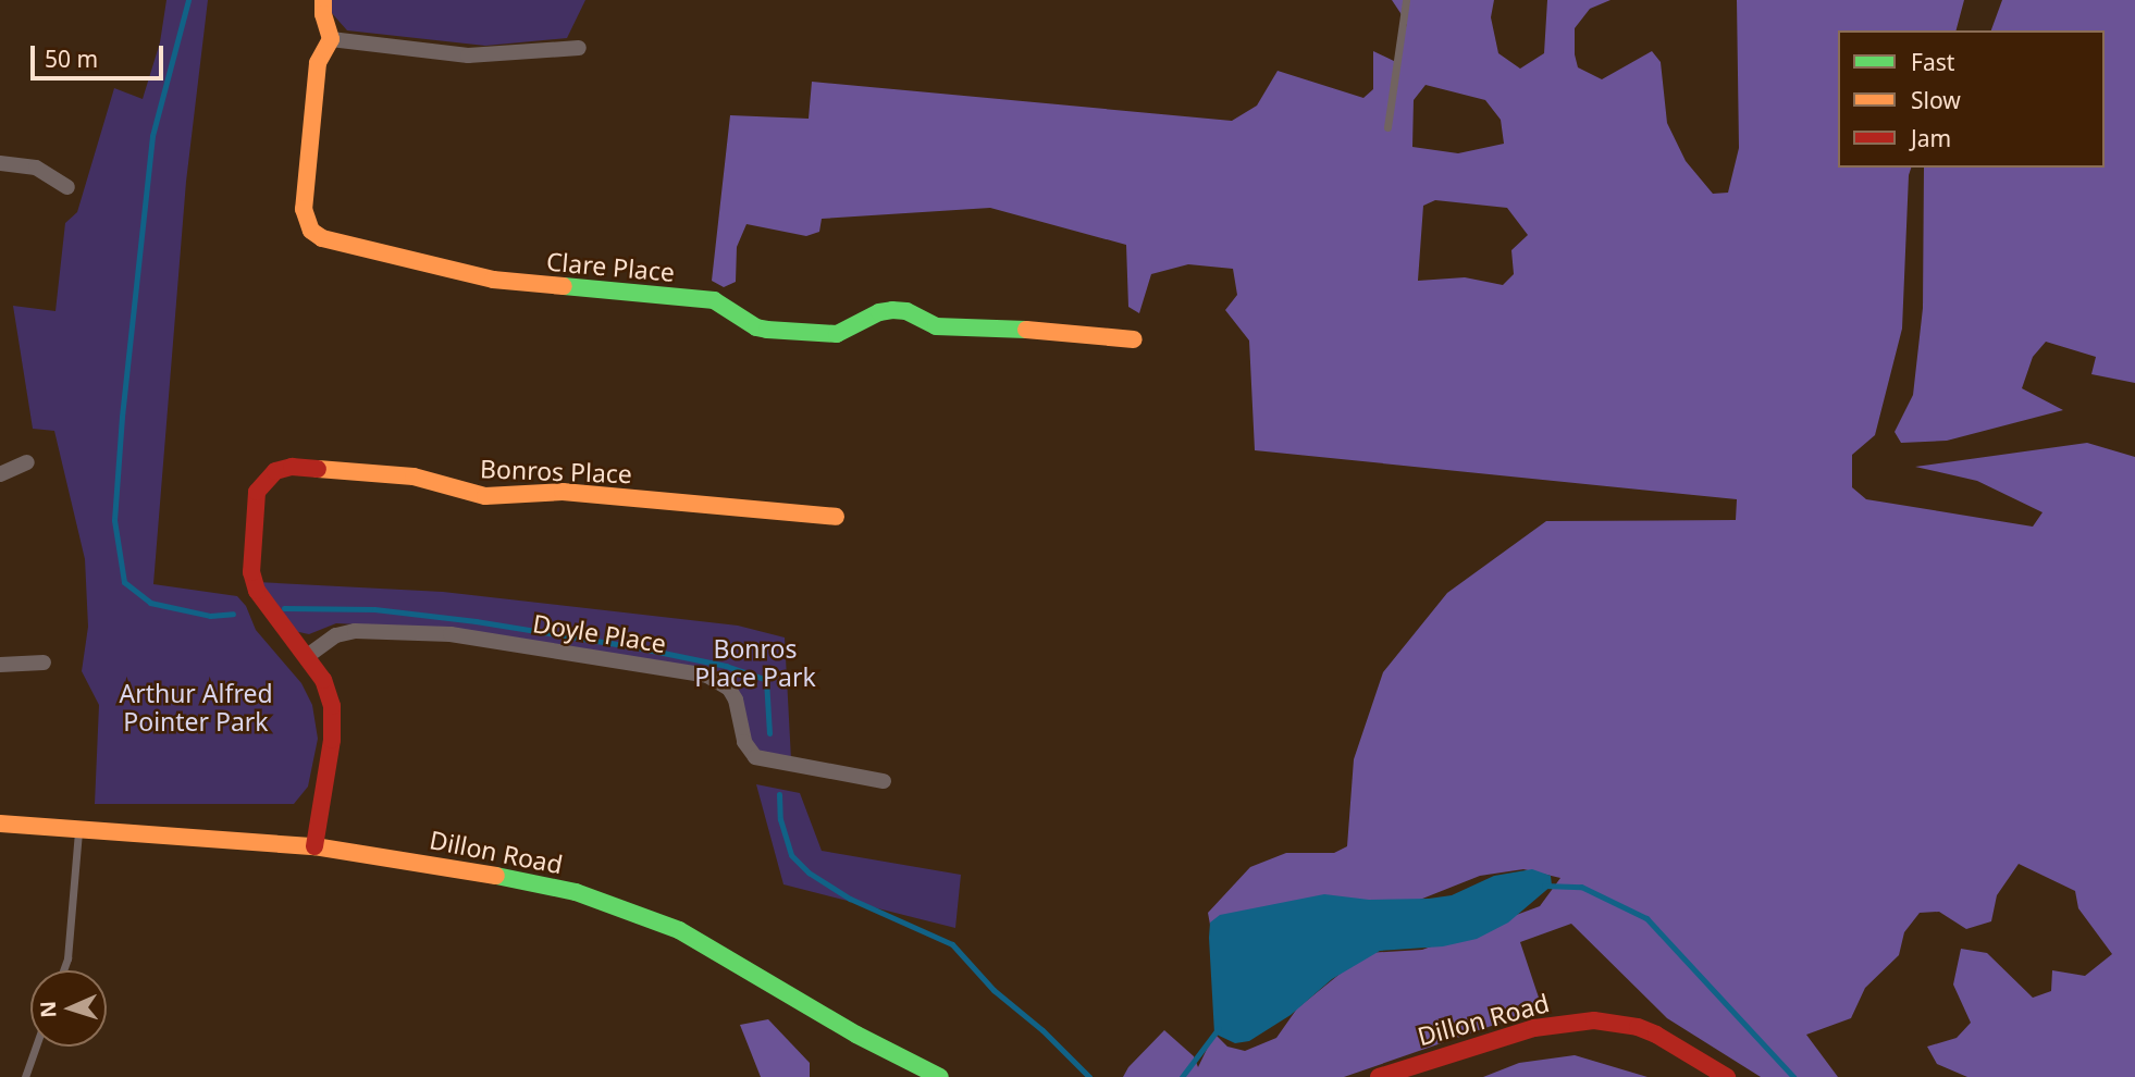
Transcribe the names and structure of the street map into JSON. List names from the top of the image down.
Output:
{
  "streets": {
    "street": [
      "Clare Place",
      "Bonros Place",
      "Doyle Place",
      "Dillon Road"
    ]
  },
  "crossings": [
    ["Bonros Place", "Doyle Place"],
    ["Bonros Place", "Dillon Road"]
  ],
  "parks": ["Bonros Place Park", "Arthur Alfred Pointer Park"],
  "legend": ["Fast", "Slow", "Jam"],
  "scale_bar": "50 m",
  "north": "left"
}
